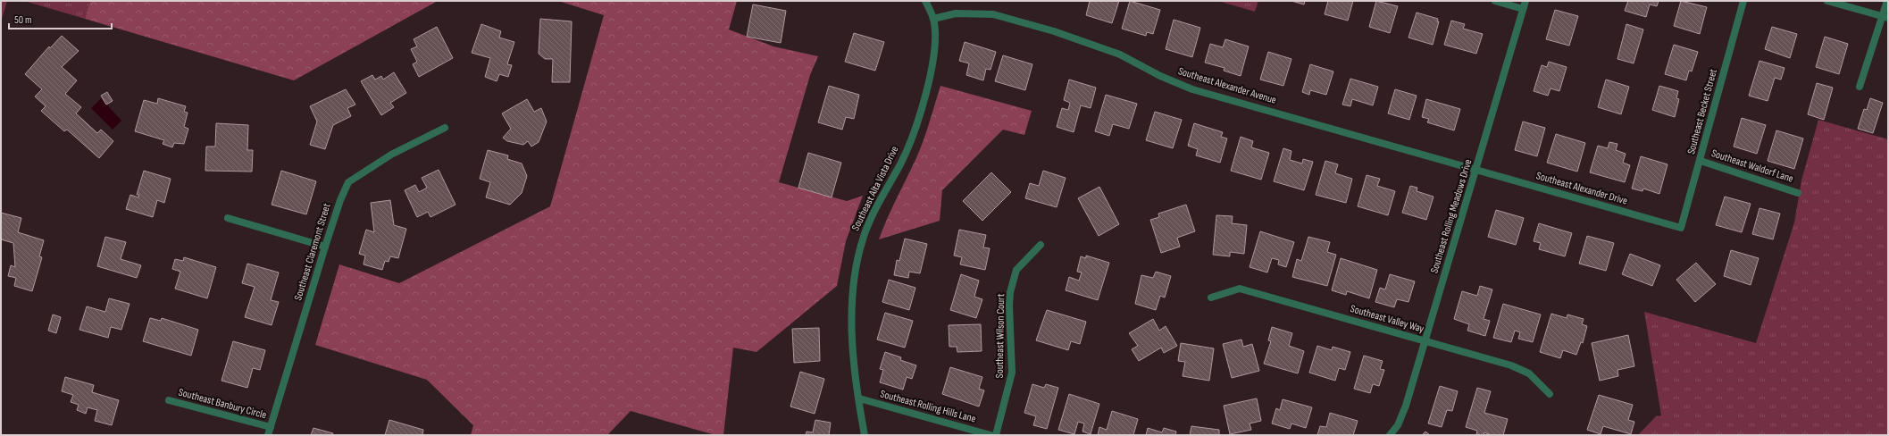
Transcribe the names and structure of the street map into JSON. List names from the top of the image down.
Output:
{
  "streets": {
    "street": [
      "Southeast Alexander Avenue",
      "Southeast Becket Street",
      "Southeast Waldorf Lane",
      "Southeast Alta Vista Drive",
      "Southeast Alexander Drive",
      "Southeast Rolling Meadows Drive",
      "Southeast Claremont Street",
      "Southeast Valley Way",
      "Southeast Wilson Court",
      "Southeast Banbury Circle",
      "Southeast Rolling Hills Lane"
    ]
  },
  "crossings": [
    ["Southeast Alexander Avenue", "Southeast Alta Vista Drive"],
    ["Southeast Alexander Avenue", "Southeast Alexander Drive"],
    ["Southeast Alexander Avenue", "Southeast Rolling Meadows Drive"],
    ["Southeast Becket Street", "Southeast Waldorf Lane"],
    ["Southeast Becket Street", "Southeast Alexander Drive"],
    ["Southeast Alta Vista Drive", "Southeast Rolling Hills Lane"],
    ["Southeast Alexander Drive", "Southeast Rolling Meadows Drive"],
    ["Southeast Rolling Meadows Drive", "Southeast Valley Way"],
    ["Southeast Claremont Street", "Southeast Banbury Circle"]
  ],
  "scale_bar": "50 m"
}
